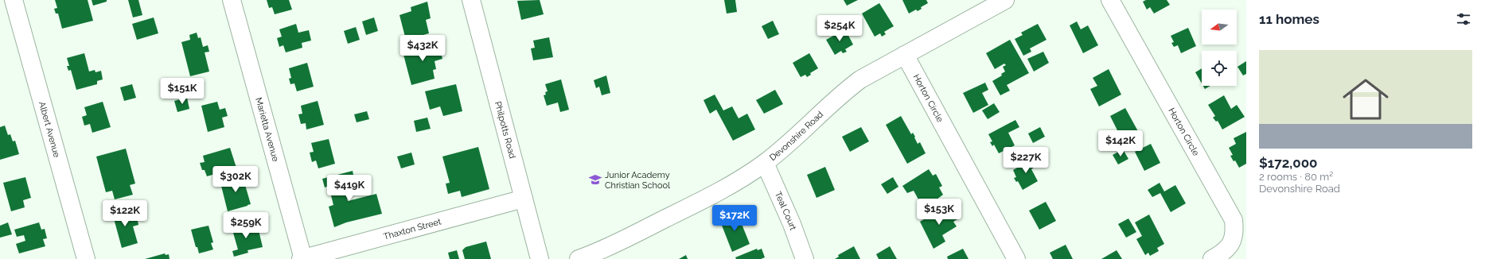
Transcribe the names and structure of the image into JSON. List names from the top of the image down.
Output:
{
  "streets": {
    "street": [
      "Horton Circle",
      "Albert Avenue",
      "Marietta Avenue",
      "Philpotts Road",
      "Devonshire Road",
      "Teal Court",
      "Thaxton Street"
    ]
  },
  "crossings": [
    ["Horton Circle", "Devonshire Road"],
    ["Marietta Avenue", "Thaxton Street"],
    ["Philpotts Road", "Thaxton Street"],
    ["Devonshire Road", "Teal Court"]
  ],
  "places": {
    "school or university": ["Junior Academy Christian School"]
  },
  "north": "left",
  "page": {
    "heading": "11 homes",
    "price": [
      "$254K",
      "$432K",
      "$151K",
      "$142K",
      "$227K",
      "$302K",
      "$419K",
      "$153K",
      "$122K",
      "$172K",
      "$259K"
    ],
    "list": [
      {
        "name": "$172,000",
        "note": "2 rooms · 80 m² · Devonshire Road"
      }
    ]
  }
}
